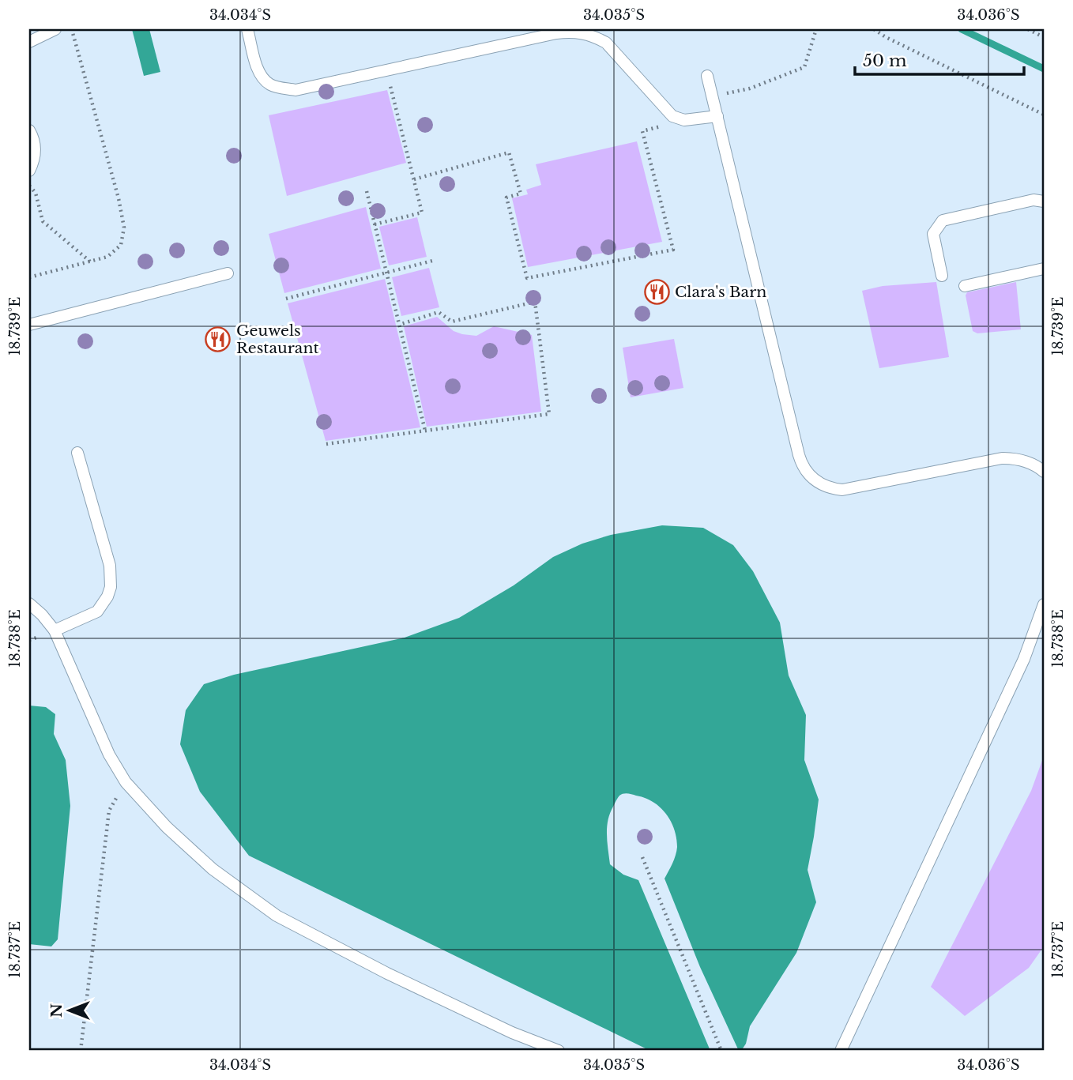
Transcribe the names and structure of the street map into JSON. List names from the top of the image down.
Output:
{
  "places": {
    "restaurant": ["Clara's Barn", "Geuwels Restaurant"]
  },
  "scale_bar": "50 m",
  "north": "left",
  "coordinates": [
    "34.034°S",
    "34.035°S",
    "34.036°S",
    "18.739°E",
    "18.738°E",
    "18.737°E"
  ]
}
